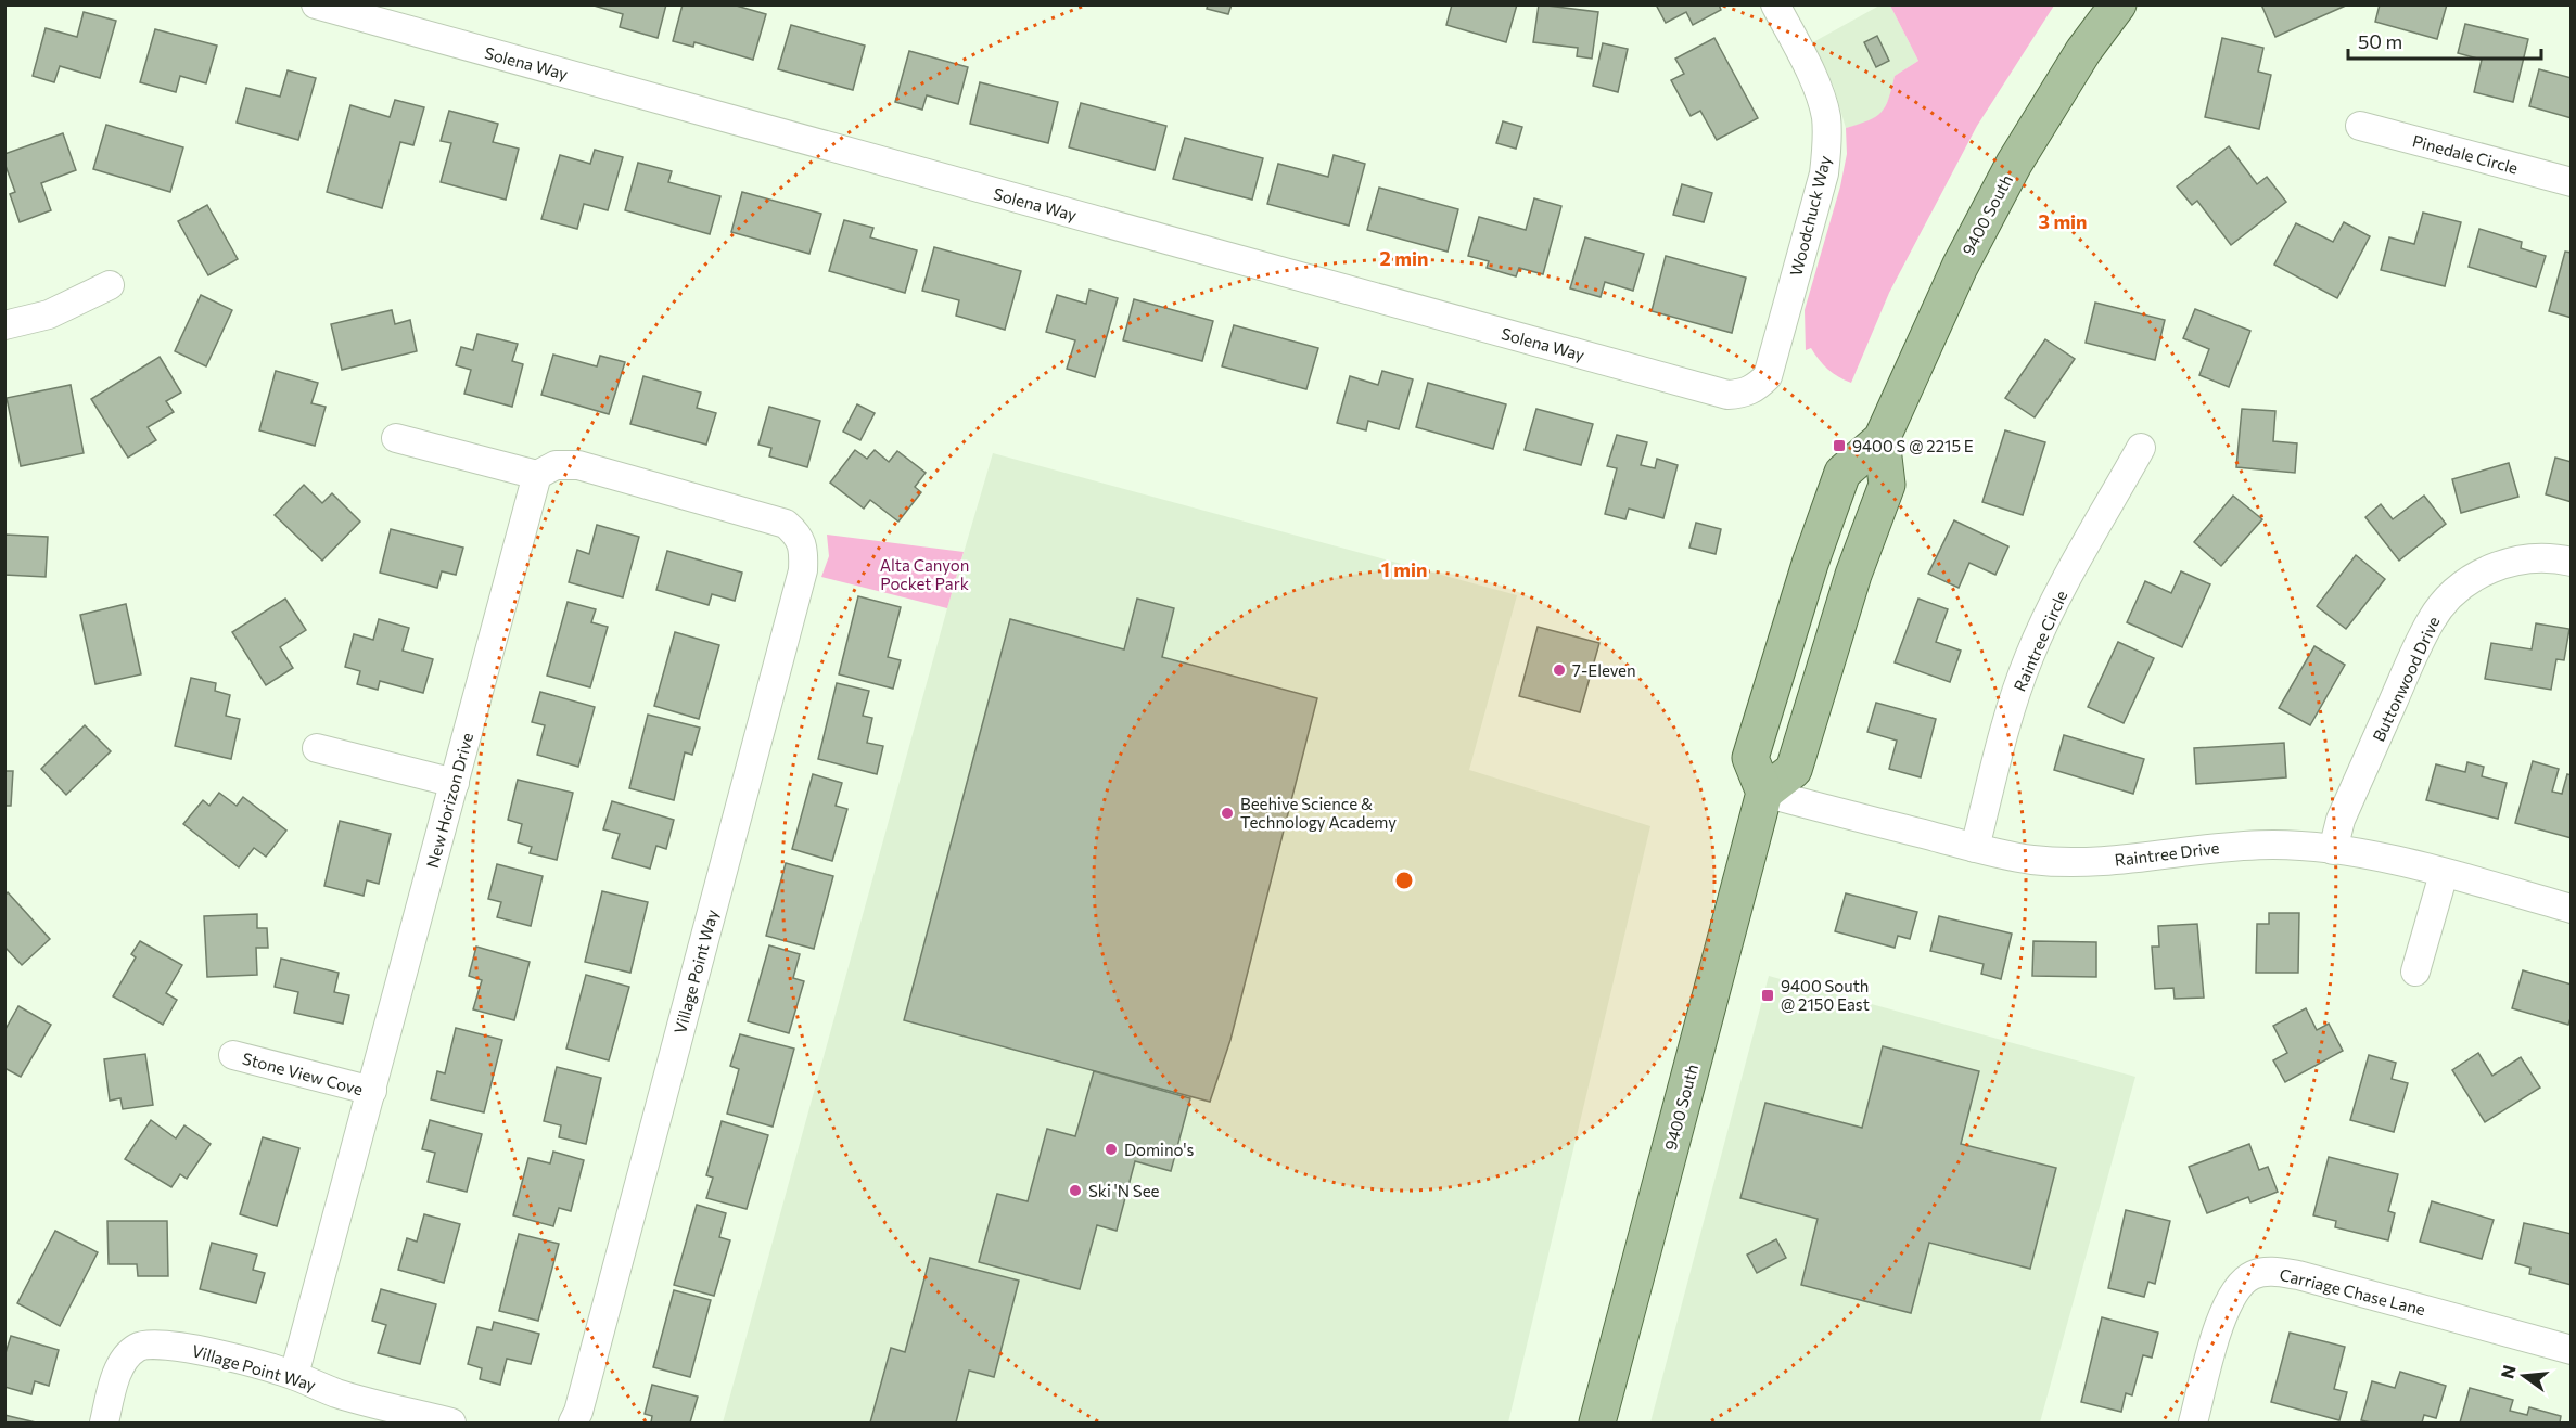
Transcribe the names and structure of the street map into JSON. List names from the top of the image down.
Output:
{
  "streets": {
    "main road": ["9400 South"],
    "street": [
      "Solena Way",
      "Pinedale Circle",
      "Woodchuck Way",
      "Raintree Circle",
      "Buttonwood Drive",
      "New Horizon Drive",
      "Raintree Drive",
      "Village Point Way",
      "Stone View Cove",
      "Carriage Chase Lane"
    ]
  },
  "crossings": [
    ["Solena Way", "Woodchuck Way"],
    ["9400 South", "Raintree Drive"],
    ["Raintree Circle", "Raintree Drive"],
    ["Buttonwood Drive", "Raintree Drive"],
    ["New Horizon Drive", "Village Point Way"],
    ["New Horizon Drive", "Stone View Cove"]
  ],
  "parks": ["Alta Canyon Pocket Park"],
  "places": {
    "transit": ["9400 S @ 2215 E", "9400 South @ 2150 East"],
    "other": [
      "7-Eleven",
      "Beehive Science & Technology Academy",
      "Domino's",
      "Ski 'N See"
    ]
  },
  "scale_bar": "50 m",
  "north": "left",
  "rings": ["3 min", "2 min", "1 min"]
}
